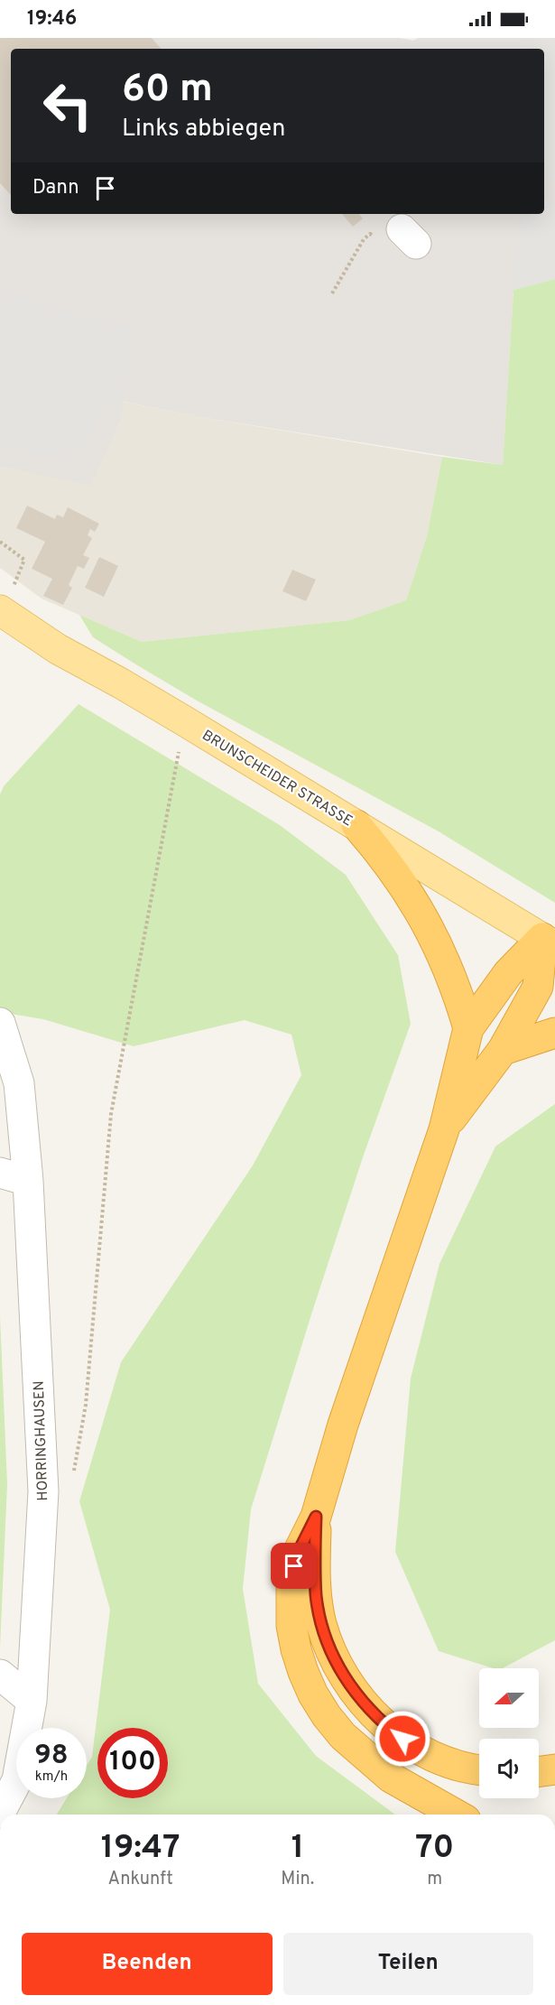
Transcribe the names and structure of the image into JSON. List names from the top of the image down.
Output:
{
  "streets": {
    "main road": ["BRUNSCHEIDER STRASSE"],
    "street": ["HORRINGHAUSEN"]
  },
  "north": "left",
  "page": {
    "status": "19:46",
    "turn": ["60 m", "Links abbiegen"],
    "then": "Dann",
    "speed": "98 km/h",
    "limit": "100",
    "eta": [
      "19:47",
      "Ankunft",
      "1",
      "Min.",
      "70",
      "m"
    ],
    "buttons": ["Beenden", "Teilen"]
  }
}
